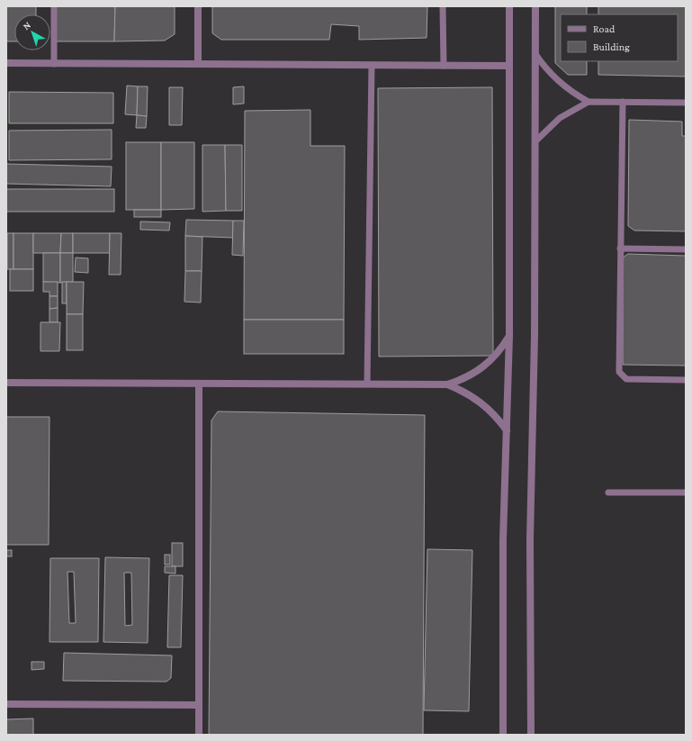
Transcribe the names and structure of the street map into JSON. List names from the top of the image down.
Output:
{
  "legend": ["Road", "Building"],
  "north": "top left"
}
